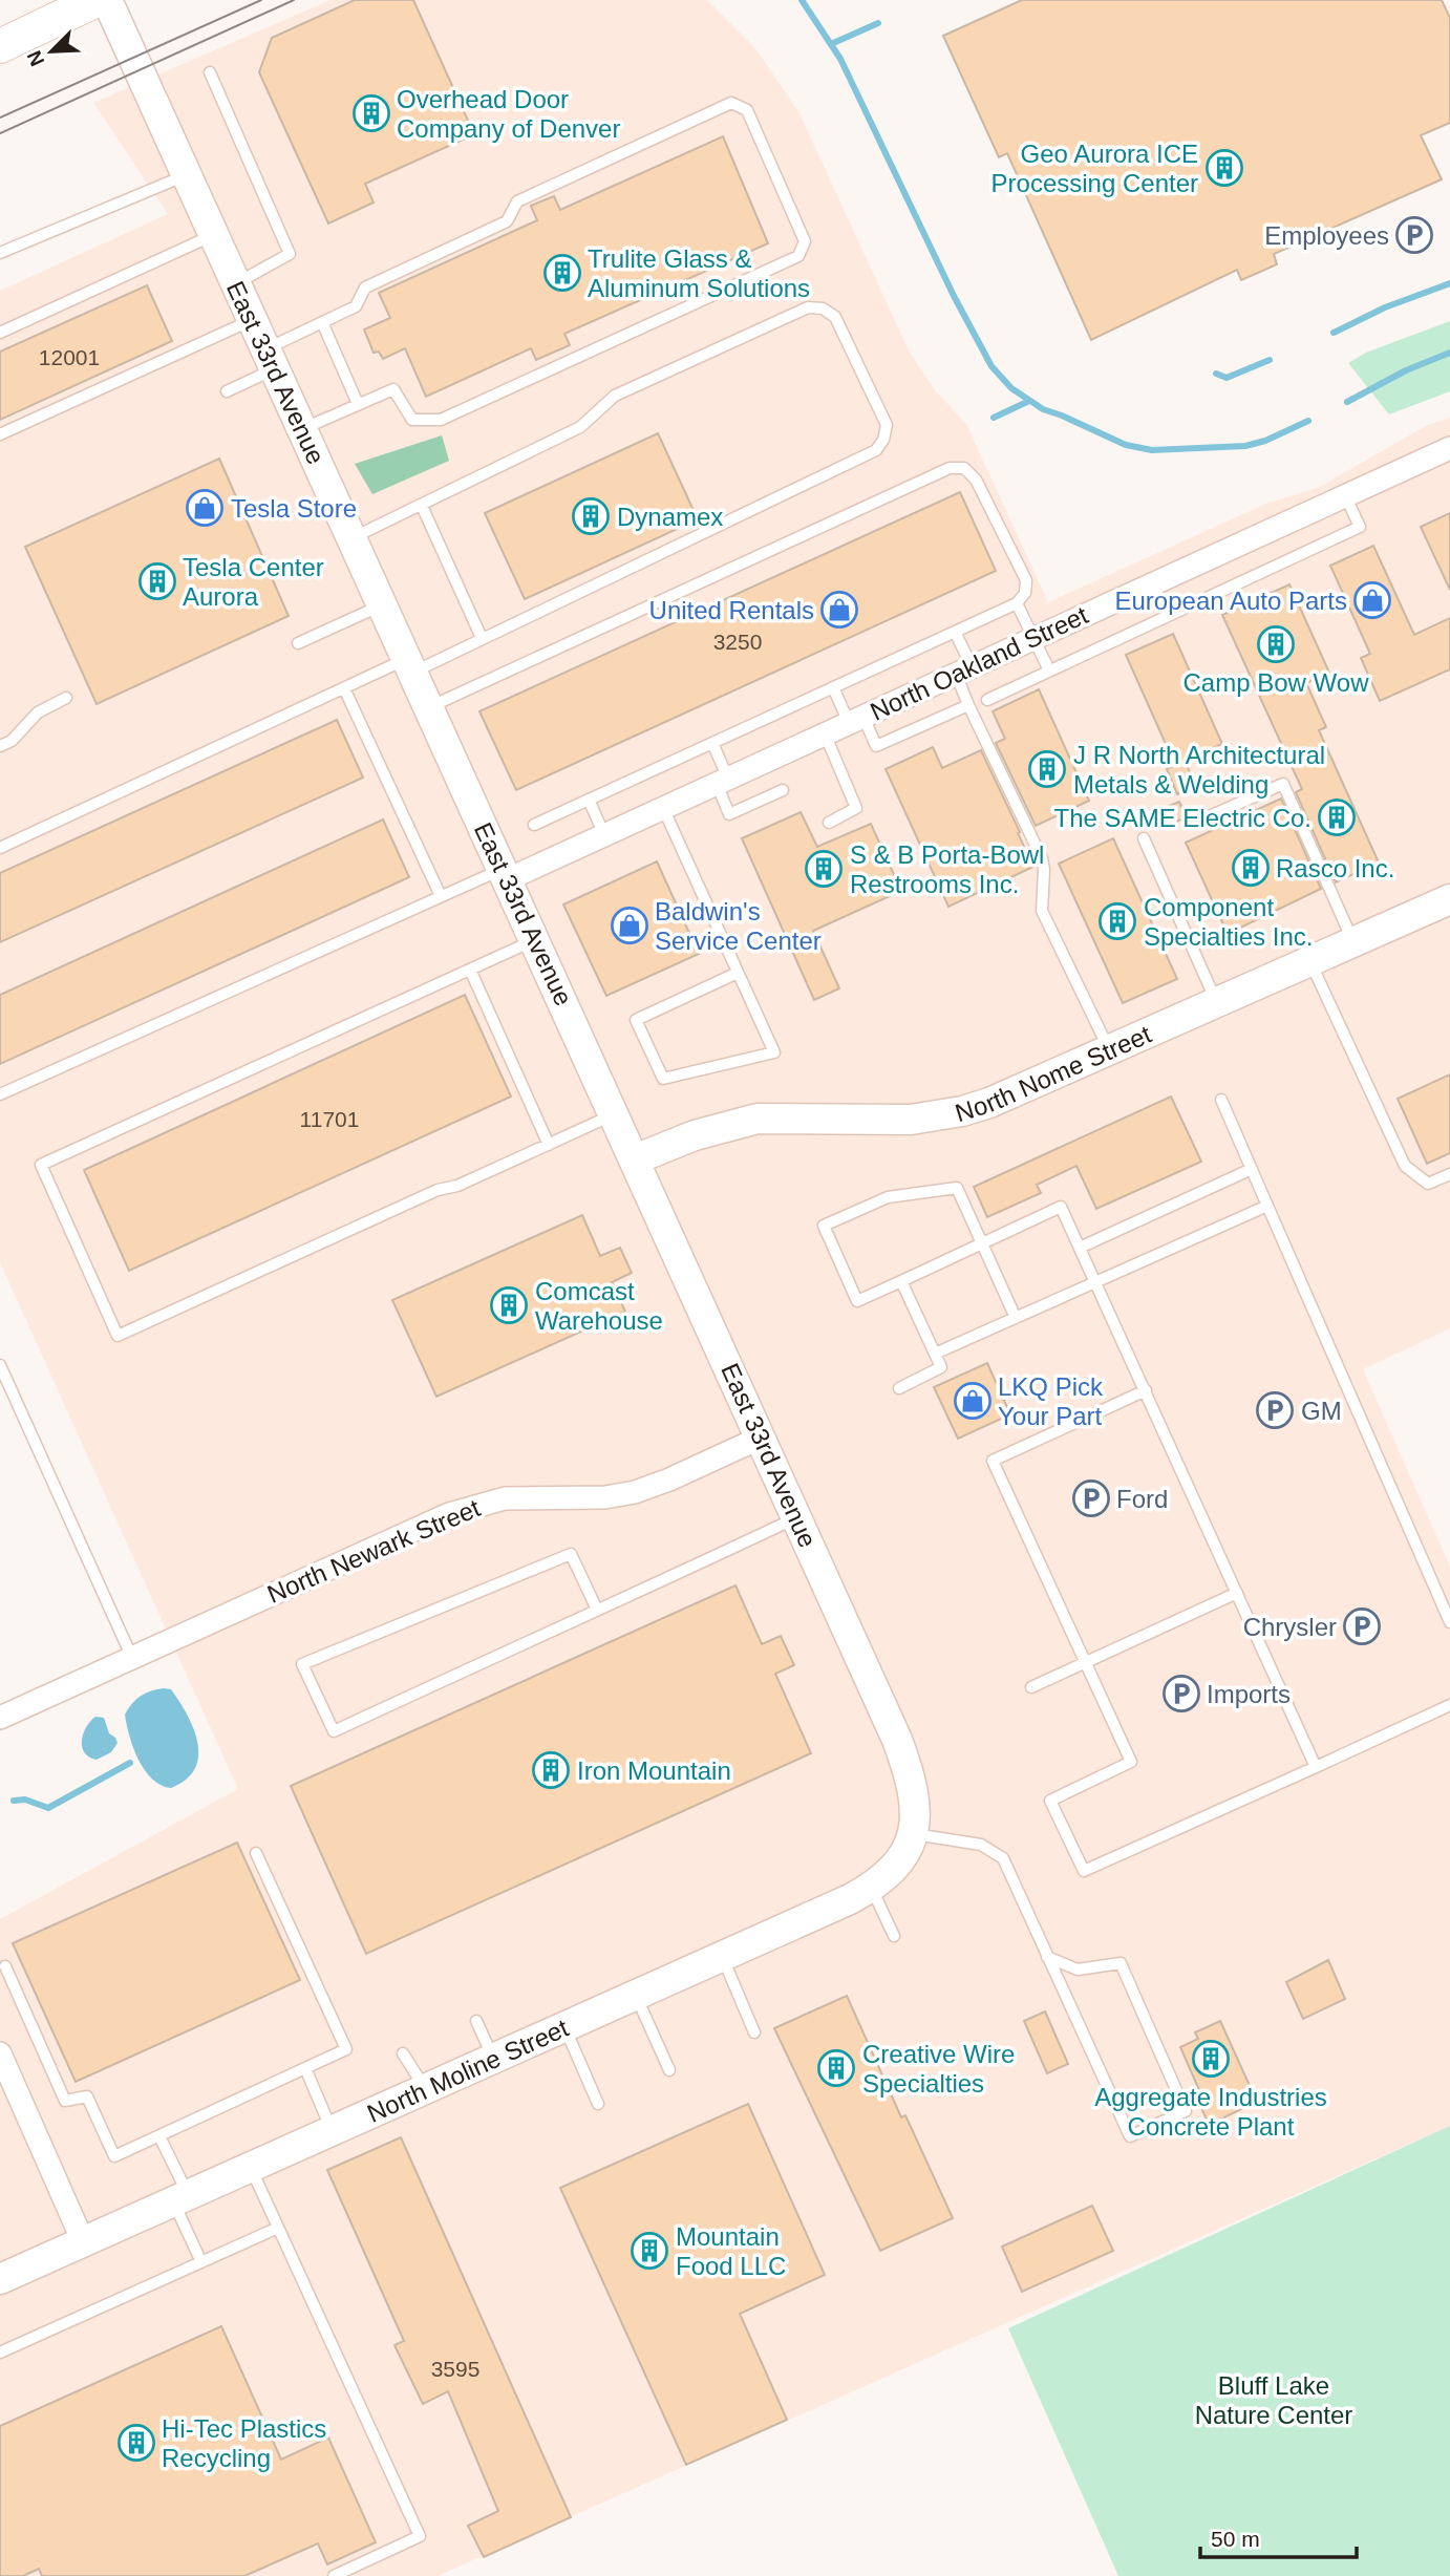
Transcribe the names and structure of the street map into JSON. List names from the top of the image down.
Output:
{
  "streets": {
    "street": [
      "East 33rd Avenue",
      "North Oakland Street",
      "North Nome Street",
      "North Newark Street",
      "North Moline Street"
    ]
  },
  "crossings": [
    ["East 33rd Avenue", "North Oakland Street"],
    ["East 33rd Avenue", "North Nome Street"],
    ["East 33rd Avenue", "North Newark Street"],
    ["East 33rd Avenue", "North Moline Street"]
  ],
  "parks": ["Bluff Lake Nature Center"],
  "places": {
    "building": [
      "Overhead Door Company of Denver",
      "Geo Aurora ICE Processing Center",
      "Trulite Glass & Aluminum Solutions",
      "Dynamex",
      "Tesla Center Aurora",
      "Camp Bow Wow",
      "J R North Architectural Metals & Welding",
      "The SAME Electric Co.",
      "Rasco Inc.",
      "S & B Porta-Bowl Restrooms Inc.",
      "Component Specialties Inc.",
      "Comcast Warehouse",
      "Iron Mountain",
      "Aggregate Industries Concrete Plant",
      "Creative Wire Specialties",
      "Mountain Food LLC",
      "Hi-Tec Plastics Recycling"
    ],
    "parking": [
      "Employees",
      "GM",
      "Ford",
      "Chrysler",
      "Imports"
    ],
    "shop": [
      "Tesla Store",
      "European Auto Parts",
      "United Rentals",
      "Baldwin's Service Center",
      "LKQ Pick Your Part"
    ]
  },
  "house_numbers": [
    "12001",
    "3250",
    "11701",
    "3595"
  ],
  "scale_bar": "50 m",
  "north": "bottom left"
}
